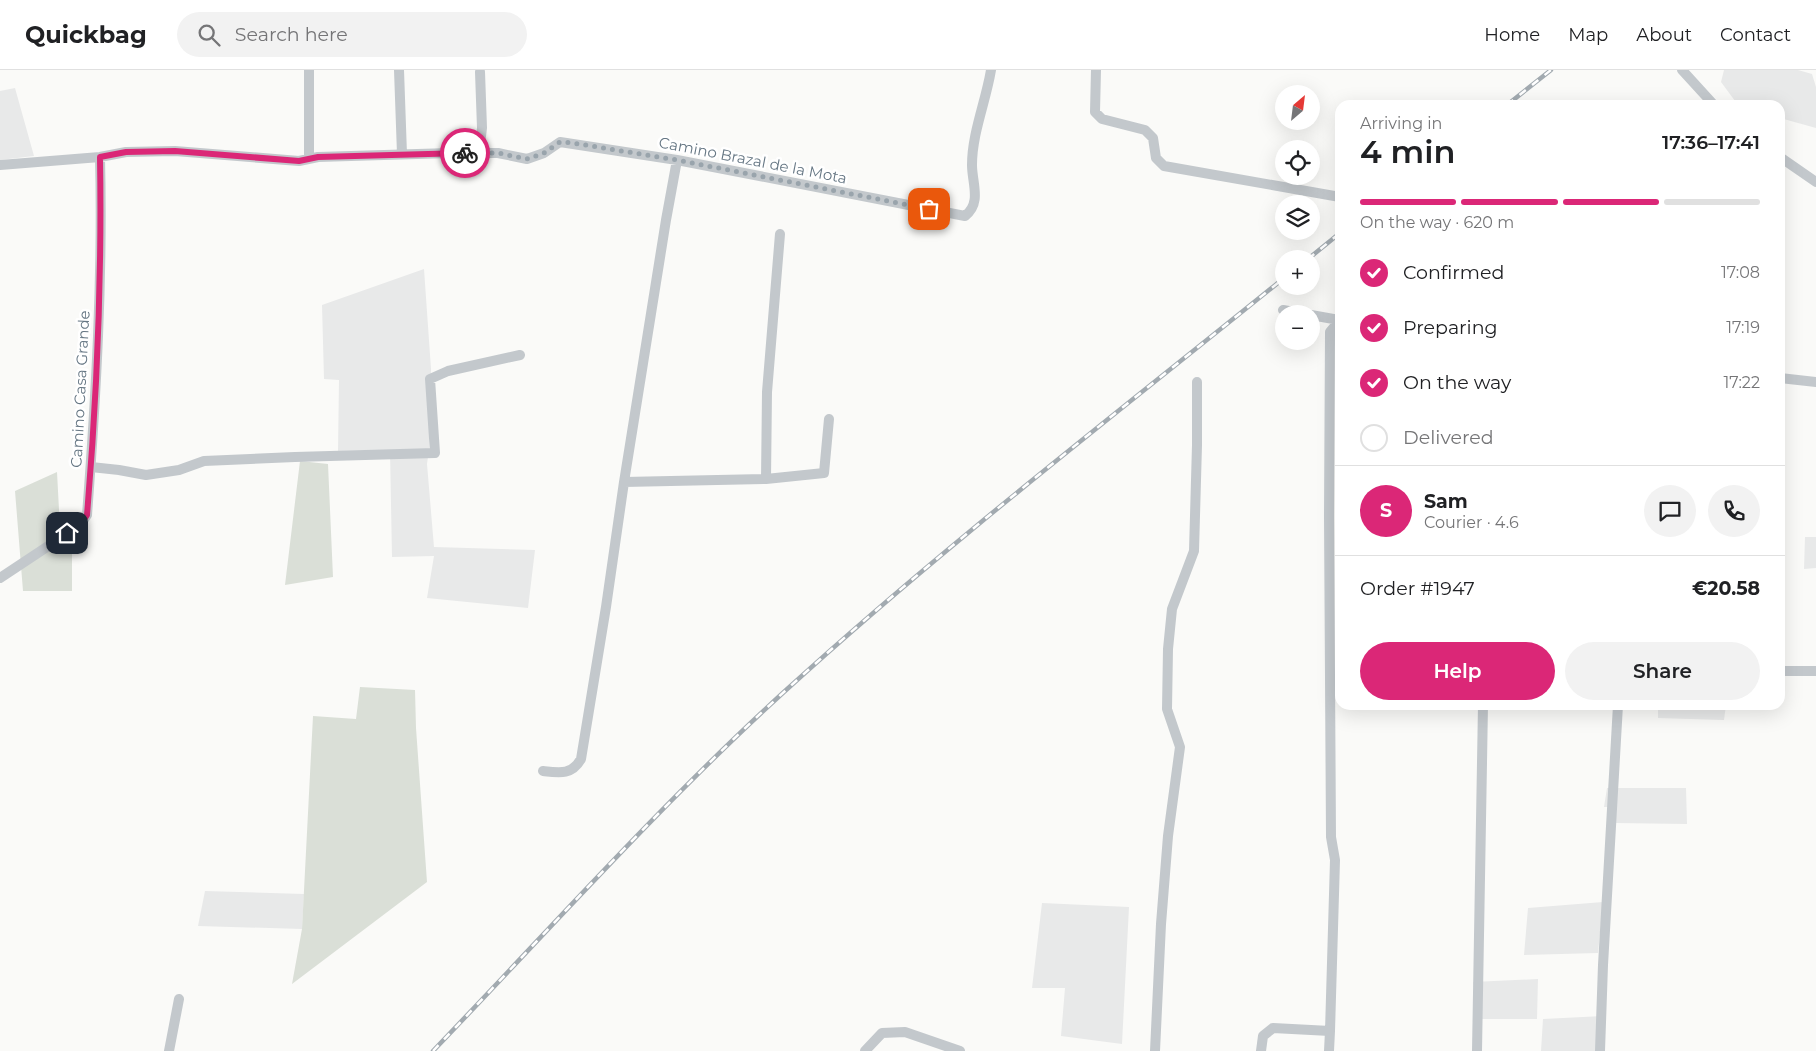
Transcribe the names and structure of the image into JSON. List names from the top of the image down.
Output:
{
  "streets": {
    "street": ["Camino Brazal de la Mota", "Camino Casa Grande"]
  },
  "crossings": [
    ["Camino Brazal de la Mota", "Camino Casa Grande"]
  ],
  "north": "top right",
  "page": {
    "header": "Quickbag",
    "search": "Search here",
    "nav": [
      "Home",
      "Map",
      "About",
      "Contact"
    ],
    "map_buttons": ["+", "−"],
    "heading": ["4 min", "Arriving in", "17:36–17:41"],
    "panel": [
      "Sam",
      "Courier · 4.6",
      "Order #1947",
      "€20.58"
    ],
    "bar": "On the way · 620 m",
    "list": [
      ["Confirmed", "17:08"],
      ["Preparing", "17:19"],
      ["On the way", "17:22"],
      "Delivered"
    ],
    "round": "S",
    "buttons": ["Help", "Share"]
  }
}
